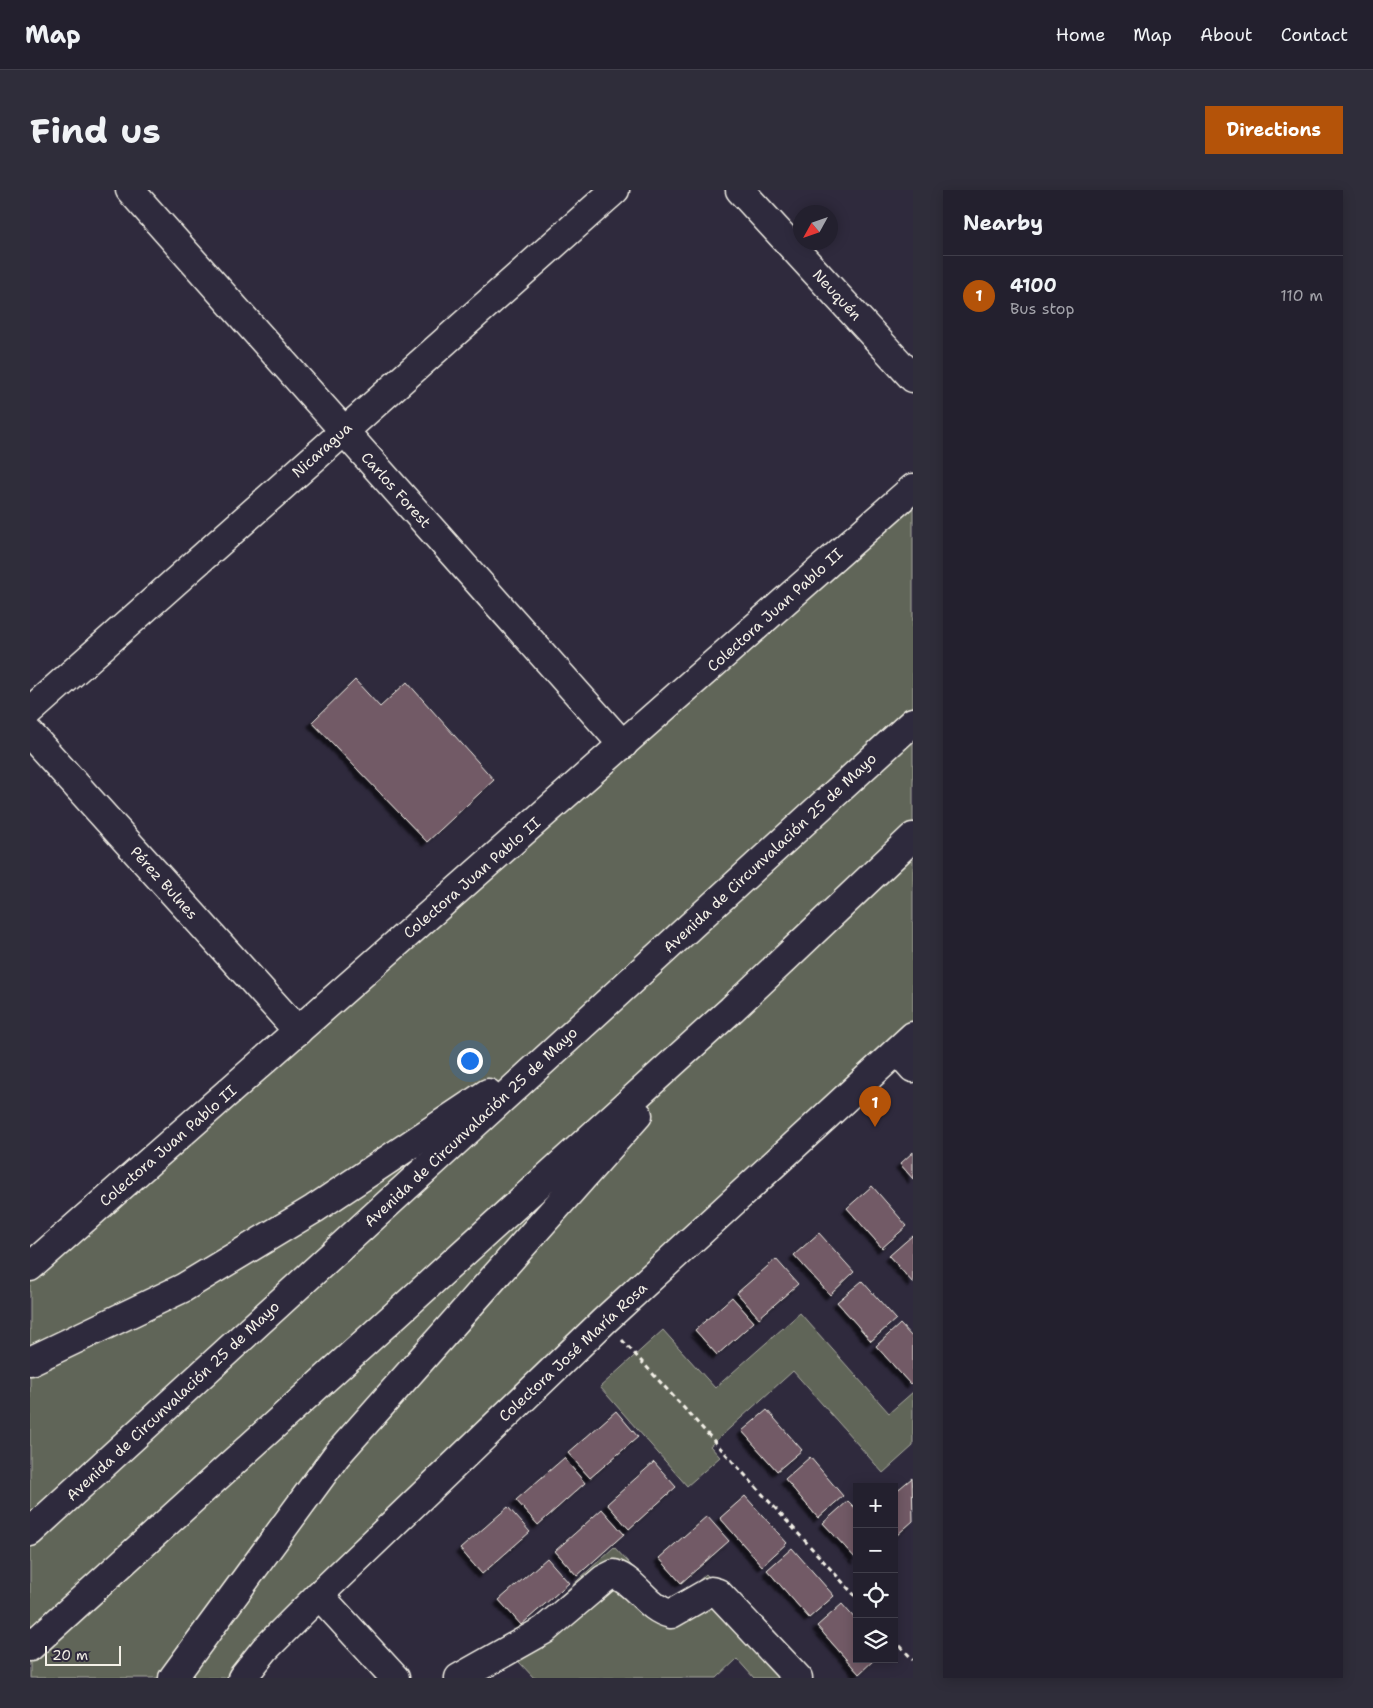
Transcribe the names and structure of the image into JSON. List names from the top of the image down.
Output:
{
  "streets": {
    "main road": [
      "Neuquén",
      "Nicaragua",
      "Carlos Forest",
      "Colectora Juan Pablo II",
      "Avenida de Circunvalación 25 de Mayo",
      "Pérez Bulnes",
      "Colectora José María Rosa"
    ]
  },
  "crossings": [
    ["Nicaragua", "Carlos Forest"],
    ["Carlos Forest", "Colectora Juan Pablo II"],
    ["Colectora Juan Pablo II", "Pérez Bulnes"]
  ],
  "scale_bar": "20 m",
  "north": "bottom left",
  "page": {
    "header": "Map",
    "nav": [
      "Home",
      "Map",
      "About",
      "Contact"
    ],
    "buttons": "Directions",
    "title": "Find us",
    "heading": "Nearby",
    "list": [
      {
        "mark": "1",
        "name": "4100",
        "note": "Bus stop",
        "value": "110 m"
      }
    ],
    "pins": "1",
    "map_buttons": ["+", "−"],
    "scale": "20 m"
  }
}
